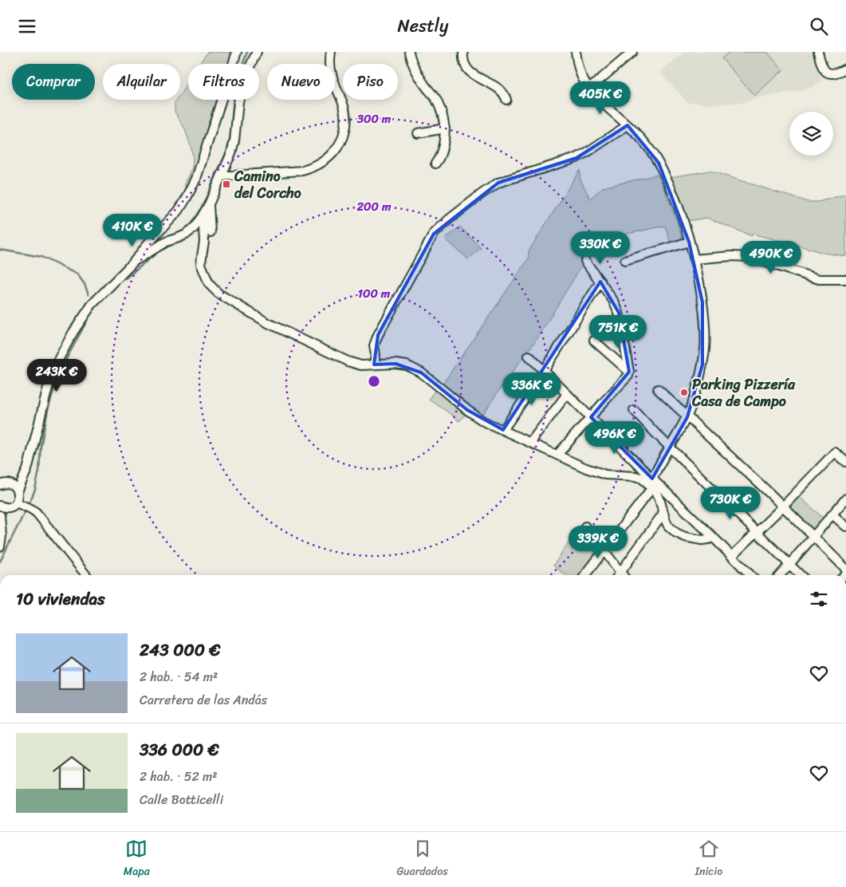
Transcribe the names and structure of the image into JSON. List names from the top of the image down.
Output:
{
  "places": {
    "transit": ["Camino del Corcho"],
    "other": ["Parking Pizzería Casa de Campo"]
  },
  "page": {
    "header": "Nestly",
    "chip": [
      "Comprar",
      "Alquilar",
      "Filtros",
      "Nuevo",
      "Piso"
    ],
    "price": [
      "405K €",
      "410K €",
      "330K €",
      "490K €",
      "751K €",
      "243K €",
      "336K €",
      "496K €",
      "730K €",
      "339K €"
    ],
    "heading": "10 viviendas",
    "list": [
      {
        "name": "243 000 €",
        "note": "2 hab. · 54 m² · Carretera de las Andás"
      },
      {
        "name": "336 000 €",
        "note": "2 hab. · 52 m² · Calle Botticelli"
      }
    ],
    "tabs": ["Mapa", "Guardados", "Inicio"]
  },
  "rings": ["300 m", "200 m", "100 m"]
}
